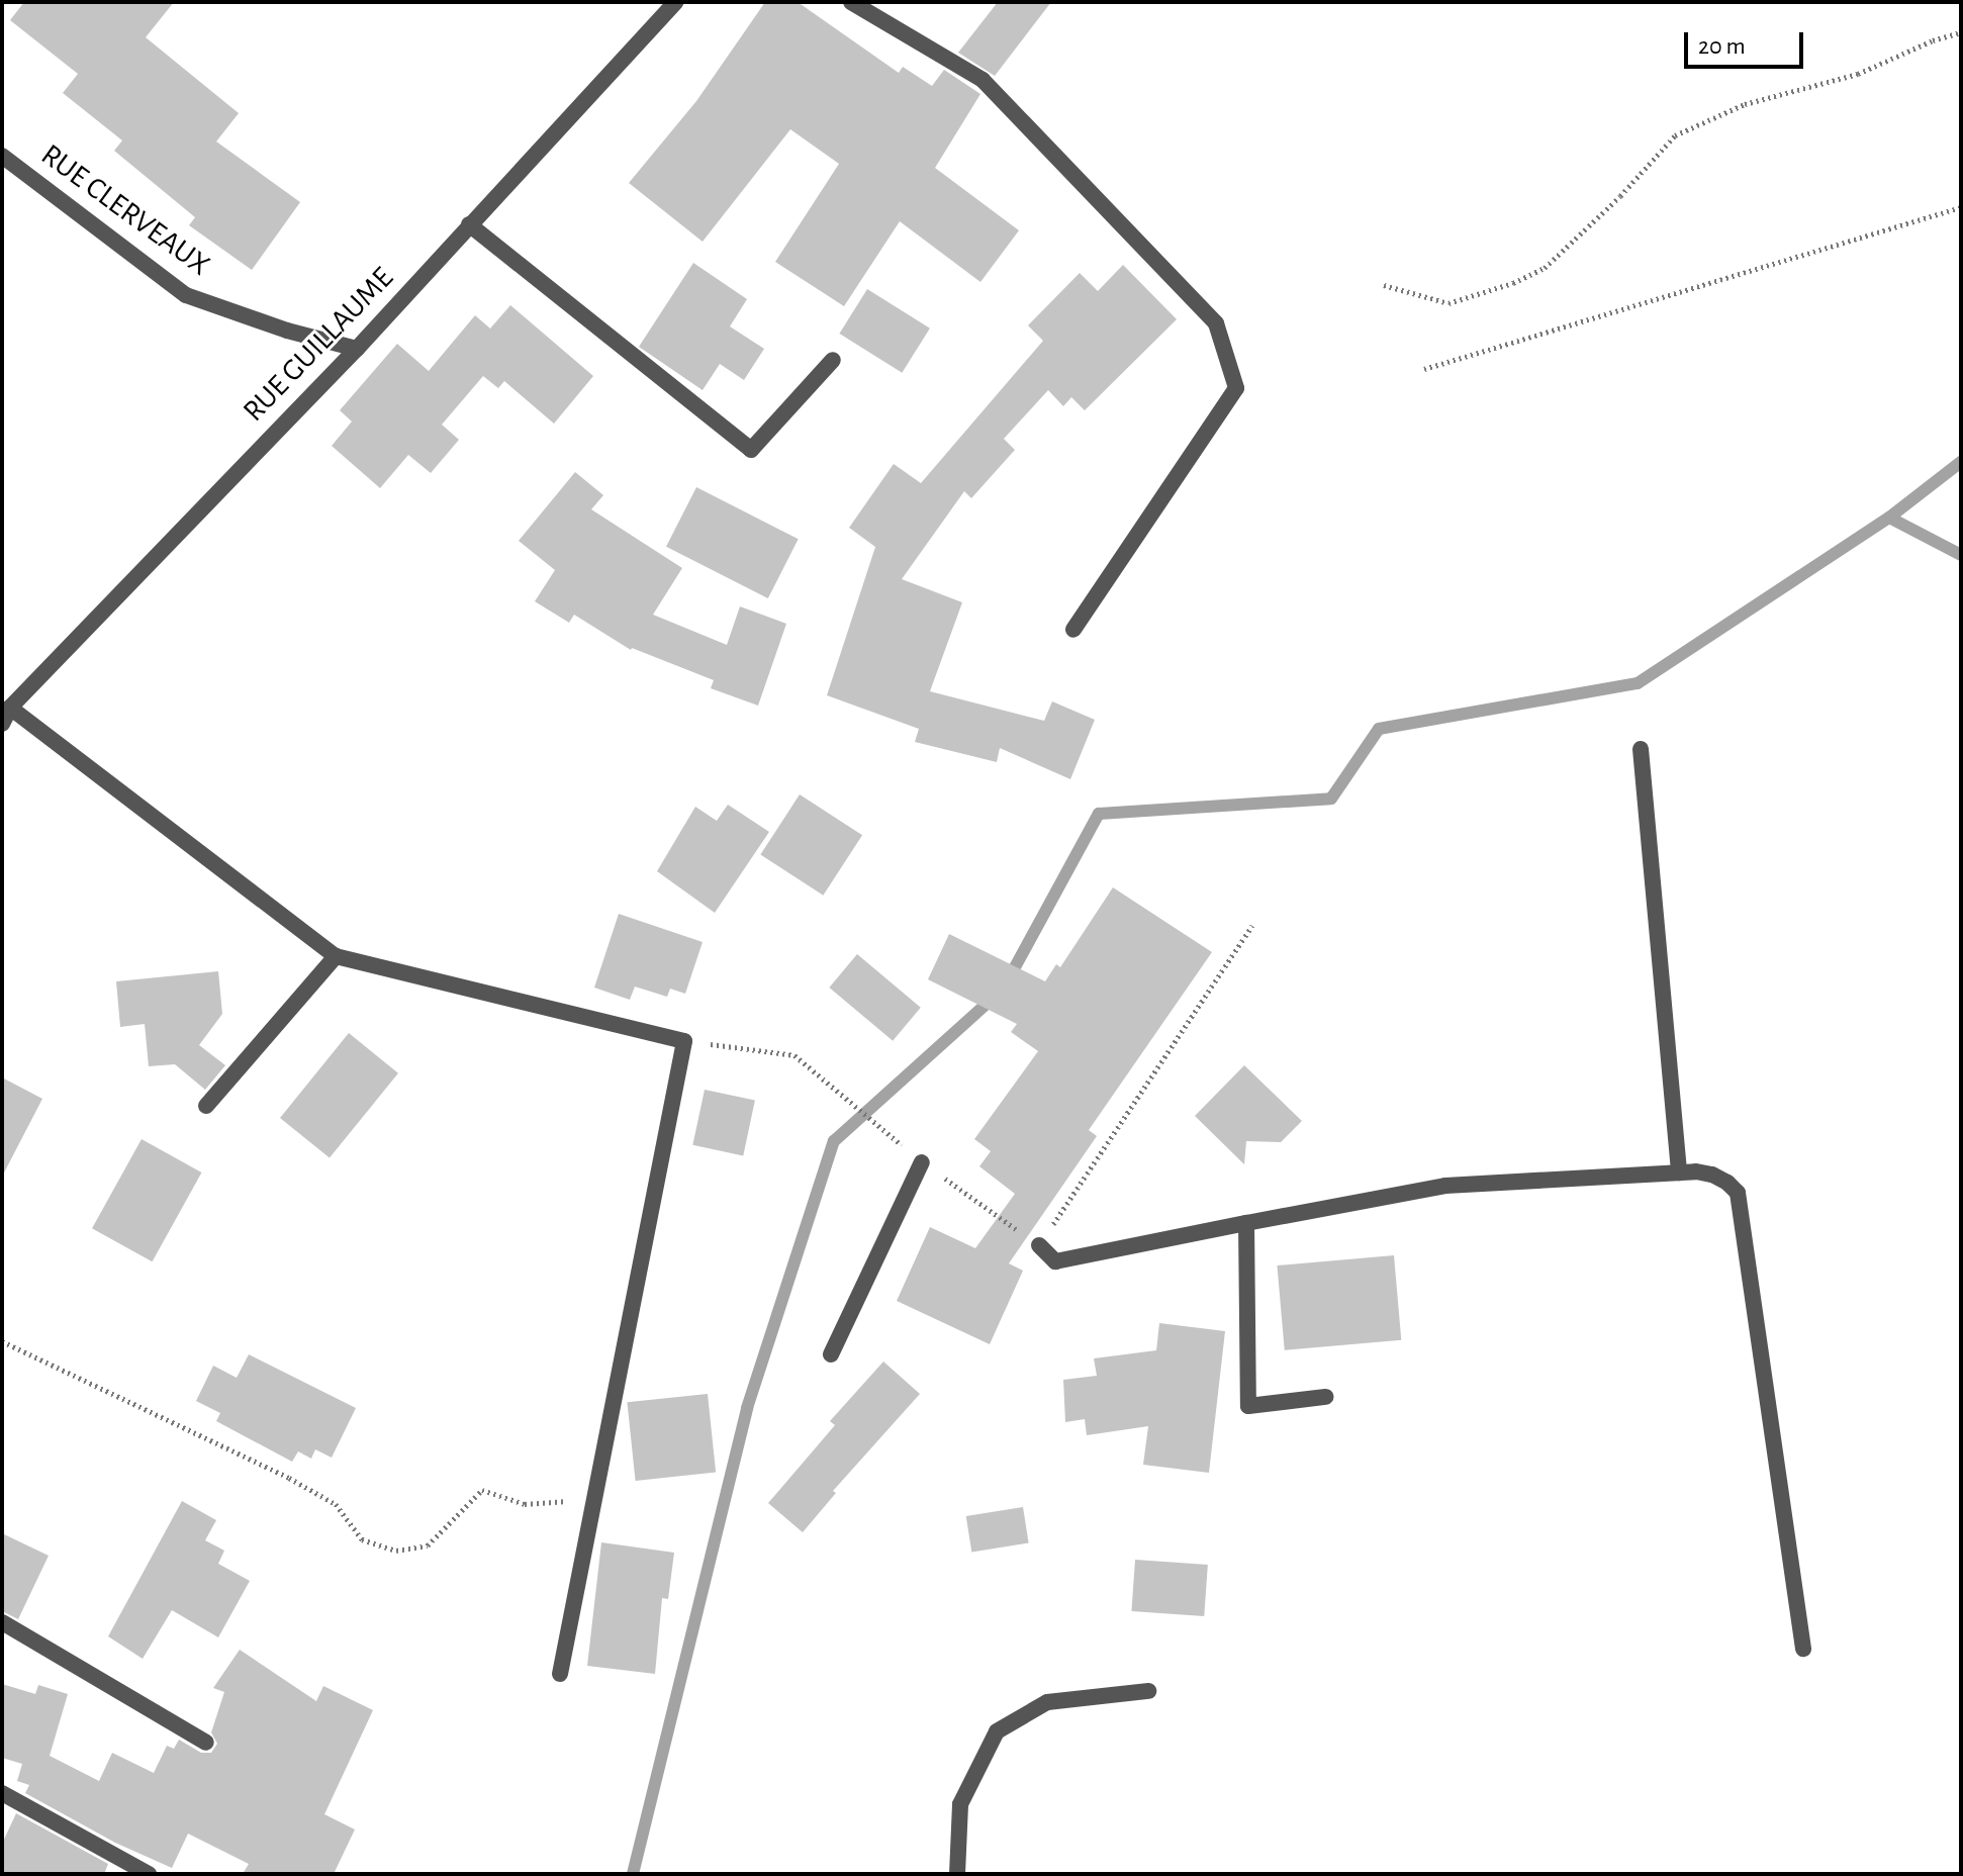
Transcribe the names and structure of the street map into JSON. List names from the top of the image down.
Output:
{
  "streets": {
    "street": ["RUE CLERVEAUX", "RUE GUILLAUME"]
  },
  "crossings": [
    ["RUE CLERVEAUX", "RUE GUILLAUME"]
  ],
  "scale_bar": "20 m"
}
